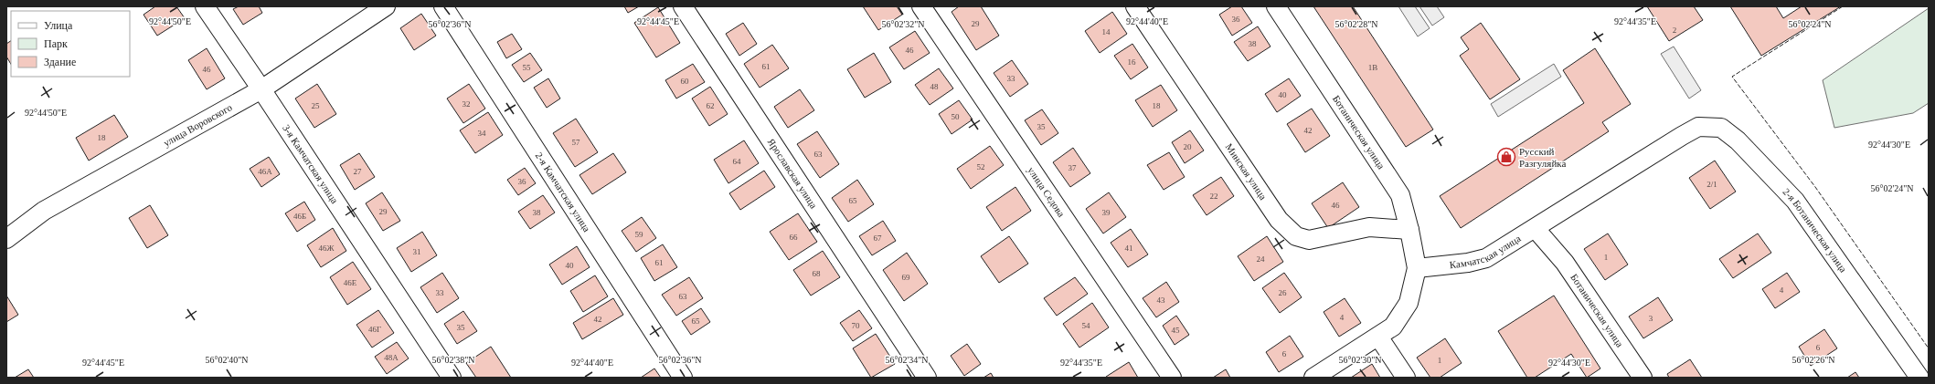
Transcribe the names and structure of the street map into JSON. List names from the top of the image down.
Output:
{
  "streets": {
    "street": [
      "улица Воровского",
      "Ботаническая улица",
      "3-я Камчатская улица",
      "Минская улица",
      "Ярославская улица",
      "улица Седова",
      "2-я Камчатская улица",
      "2-я Ботаническая улица",
      "Камчатская улица"
    ]
  },
  "crossings": [
    ["улица Воровского", "3-я Камчатская улица"],
    ["Ботаническая улица", "Минская улица"],
    ["Ботаническая улица", "Камчатская улица"],
    ["2-я Ботаническая улица", "Камчатская улица"]
  ],
  "places": {
    "shop": ["Русский Разгуляйка"]
  },
  "house_numbers": [
    "36",
    "29",
    "2",
    "14",
    "38",
    "46",
    "16",
    "61",
    "55",
    "1В",
    "46",
    "33",
    "60",
    "48",
    "40",
    "32",
    "25",
    "62",
    "18",
    "50",
    "35",
    "42",
    "34",
    "18",
    "57",
    "20",
    "63",
    "64",
    "52",
    "37",
    "46А",
    "27",
    "36",
    "2/1",
    "22",
    "65",
    "46",
    "29",
    "38",
    "39",
    "46Б",
    "59",
    "66",
    "67",
    "46Ж",
    "41",
    "31",
    "1",
    "24",
    "61",
    "40",
    "68",
    "69",
    "46Е",
    "4",
    "33",
    "26",
    "63",
    "43",
    "4",
    "3",
    "42",
    "65",
    "70",
    "54",
    "35",
    "46Г",
    "45",
    "6",
    "6",
    "48А",
    "1"
  ],
  "legend": ["Улица", "Парк", "Здание"],
  "coordinates": [
    "92°44'50\"E",
    "92°44'45\"E",
    "92°44'40\"E",
    "92°44'35\"E",
    "56°02'28\"N",
    "56°02'24\"N",
    "56°02'36\"N",
    "56°02'32\"N",
    "92°44'30\"E",
    "56°02'40\"N",
    "56°02'38\"N",
    "56°02'34\"N",
    "56°02'30\"N",
    "56°02'26\"N"
  ]
}
